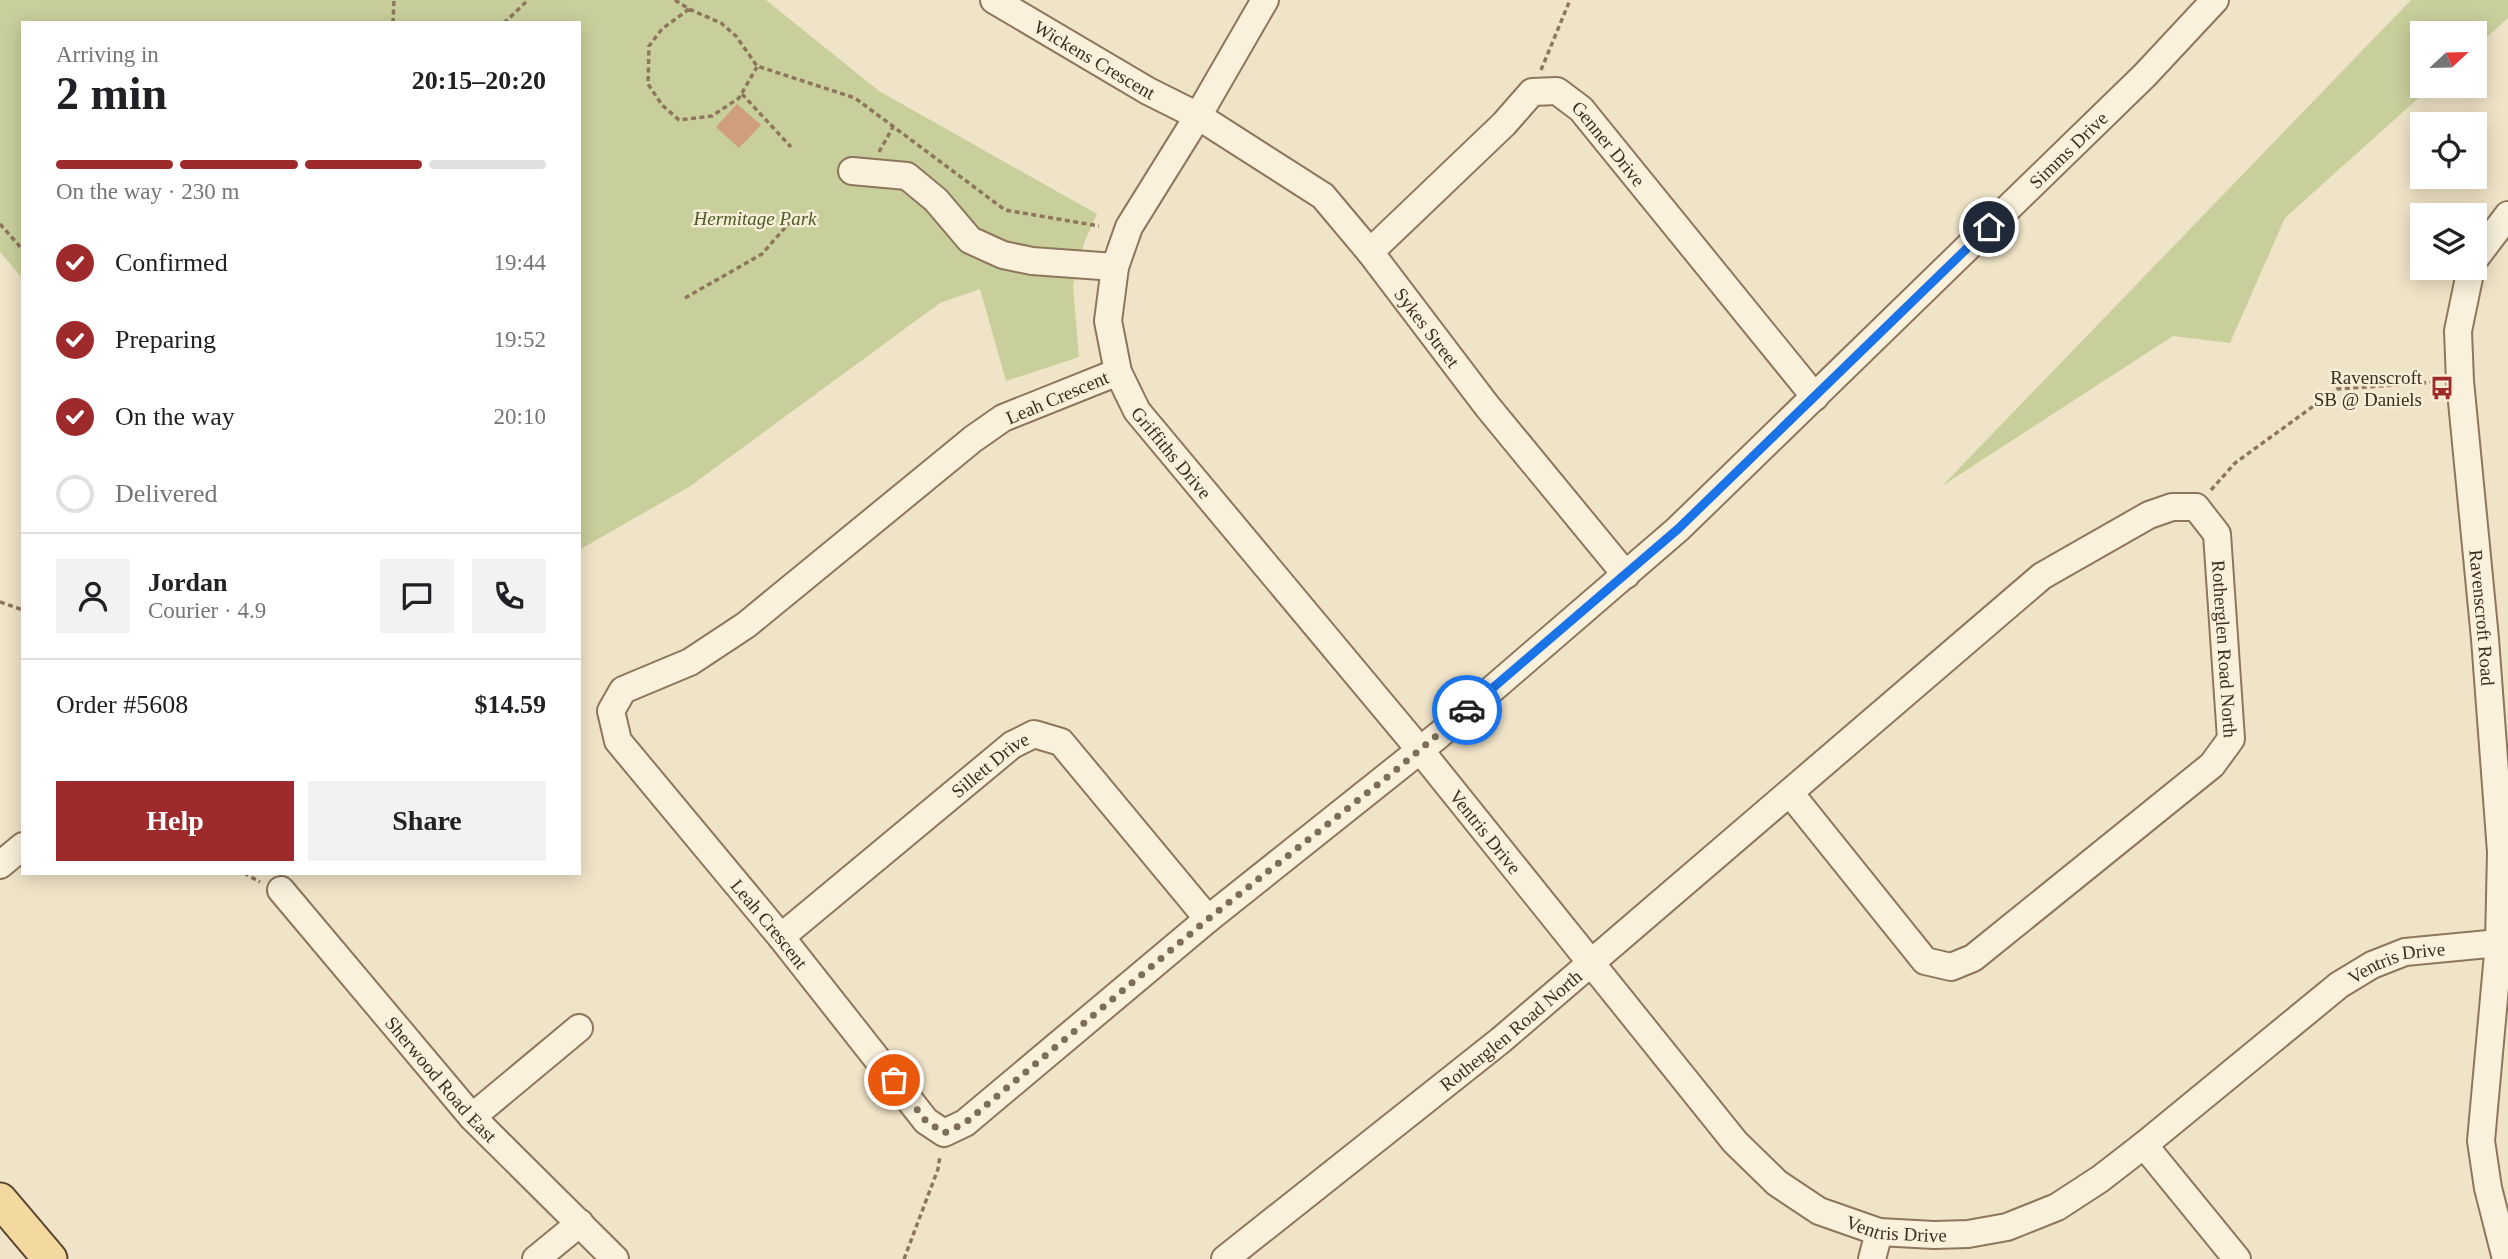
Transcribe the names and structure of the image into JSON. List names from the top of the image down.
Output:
{
  "streets": {
    "street": [
      "Wickens Crescent",
      "Genner Drive",
      "Simms Drive",
      "Sykes Street",
      "Leah Crescent",
      "Griffiths Drive",
      "Ravenscroft Road",
      "Rotherglen Road North",
      "Sillett Drive",
      "Ventris Drive",
      "Sherwood Road East"
    ]
  },
  "crossings": [
    ["Wickens Crescent", "Sykes Street"],
    ["Wickens Crescent", "Griffiths Drive"],
    ["Genner Drive", "Simms Drive"],
    ["Simms Drive", "Sykes Street"],
    ["Simms Drive", "Griffiths Drive"],
    ["Simms Drive", "Ventris Drive"],
    ["Sykes Street", "Griffiths Drive"],
    ["Leah Crescent", "Griffiths Drive"],
    ["Leah Crescent", "Sillett Drive"],
    ["Griffiths Drive", "Ventris Drive"],
    ["Ravenscroft Road", "Ventris Drive"],
    ["Rotherglen Road North", "Ventris Drive"]
  ],
  "parks": ["Hermitage Park"],
  "places": {
    "bus stop": ["Ravenscroft SB @ Daniels"]
  },
  "north": "right",
  "page": {
    "heading": ["2 min", "Arriving in", "20:15–20:20"],
    "panel": [
      "Jordan",
      "Courier · 4.9",
      "Order #5608",
      "$14.59"
    ],
    "bar": "On the way · 230 m",
    "list": [
      ["Confirmed", "19:44"],
      ["Preparing", "19:52"],
      ["On the way", "20:10"],
      "Delivered"
    ],
    "buttons": ["Help", "Share"]
  }
}
